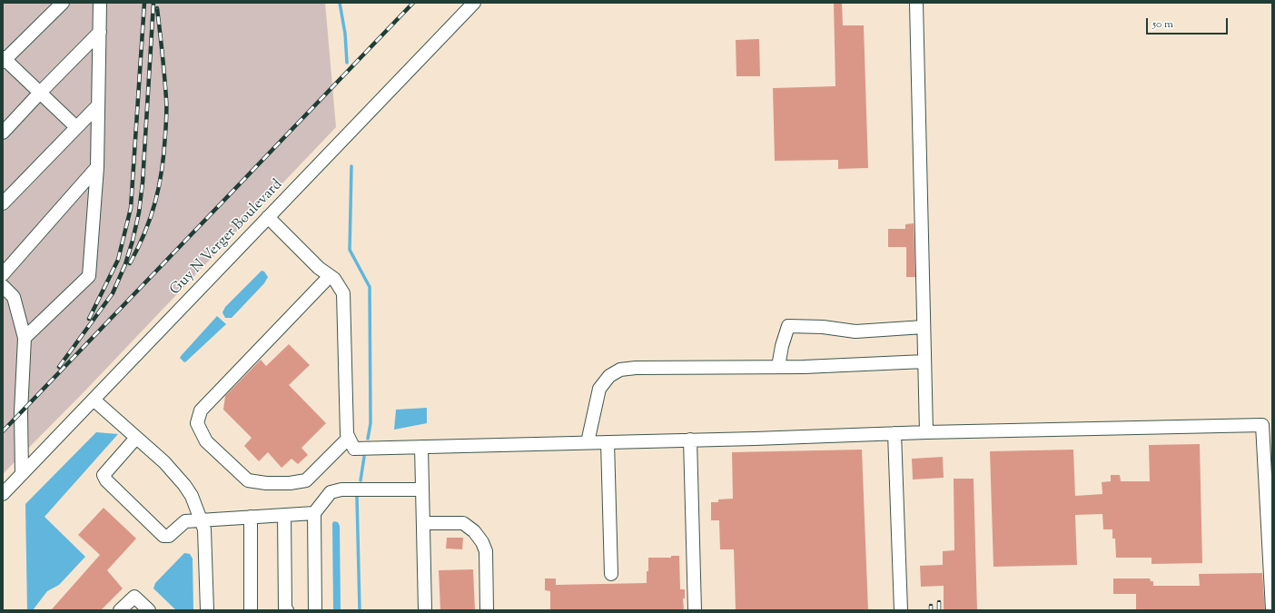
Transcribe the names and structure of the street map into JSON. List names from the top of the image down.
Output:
{
  "streets": {
    "street": ["Guy N Verger Boulevard"]
  },
  "scale_bar": "50 m"
}
